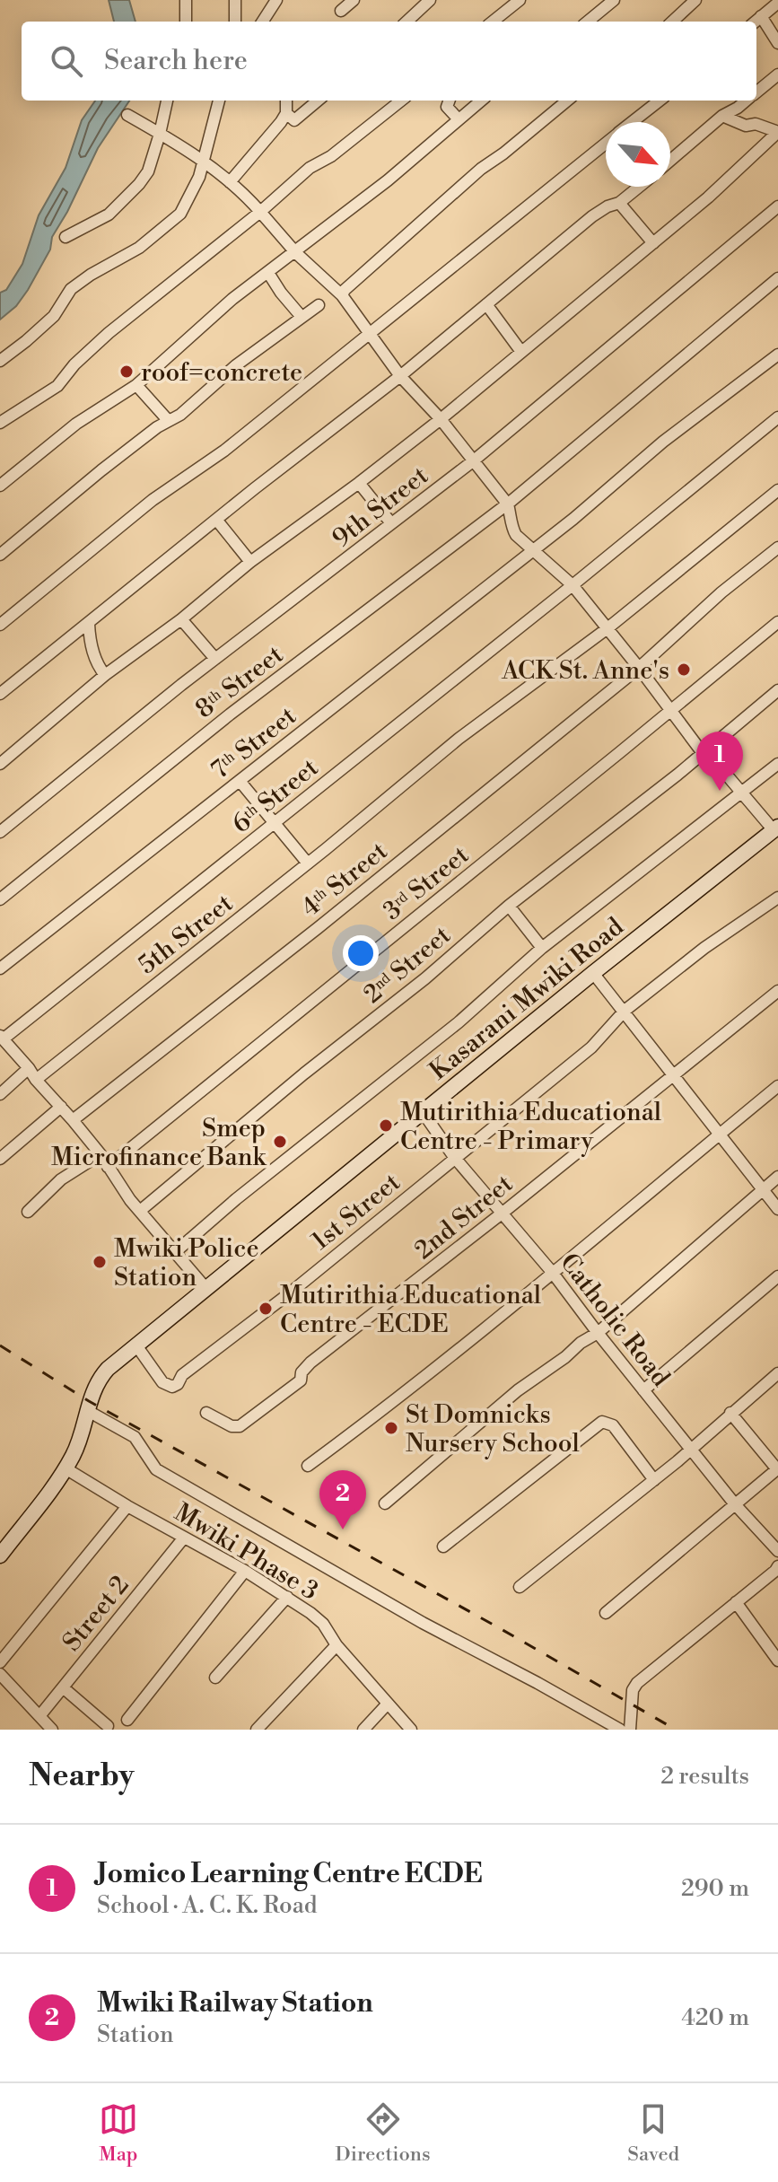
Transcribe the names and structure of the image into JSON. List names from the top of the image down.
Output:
{
  "streets": {
    "main road": ["Kasarani Mwiki Road"],
    "street": [
      "9th Street",
      "8ᵗʰ Street",
      "7ᵗʰ Street",
      "6ᵗʰ Street",
      "4ᵗʰ Street",
      "3ʳᵈ Street",
      "5th Street",
      "2ⁿᵈ Street",
      "1st Street",
      "2nd Street",
      "Catholic Road",
      "Mwiki Phase 3",
      "Street 2"
    ]
  },
  "crossings": [
    ["Kasarani Mwiki Road", "1st Street"],
    ["Kasarani Mwiki Road", "Catholic Road"],
    ["Kasarani Mwiki Road", "Mwiki Phase 3"],
    ["1st Street", "Catholic Road"],
    ["2nd Street", "Catholic Road"],
    ["Mwiki Phase 3", "Street 2"]
  ],
  "places": [
    "roof=concrete",
    "ACK St. Anne's",
    "Mutirithia Educational Centre - Primary",
    "Smep Microfinance Bank",
    "Mwiki Police Station",
    "Mutirithia Educational Centre - ECDE",
    "St Domnicks Nursery School"
  ],
  "north": "bottom right",
  "page": {
    "search": "Search here",
    "pins": ["1", "2"],
    "heading": ["Nearby", "2 results"],
    "list": [
      {
        "mark": "1",
        "name": "Jomico Learning Centre ECDE",
        "note": "School · A. C. K. Road",
        "value": "290 m"
      },
      {
        "mark": "2",
        "name": "Mwiki Railway Station",
        "note": "Station",
        "value": "420 m"
      }
    ],
    "nav": ["Map", "Directions", "Saved"]
  }
}
